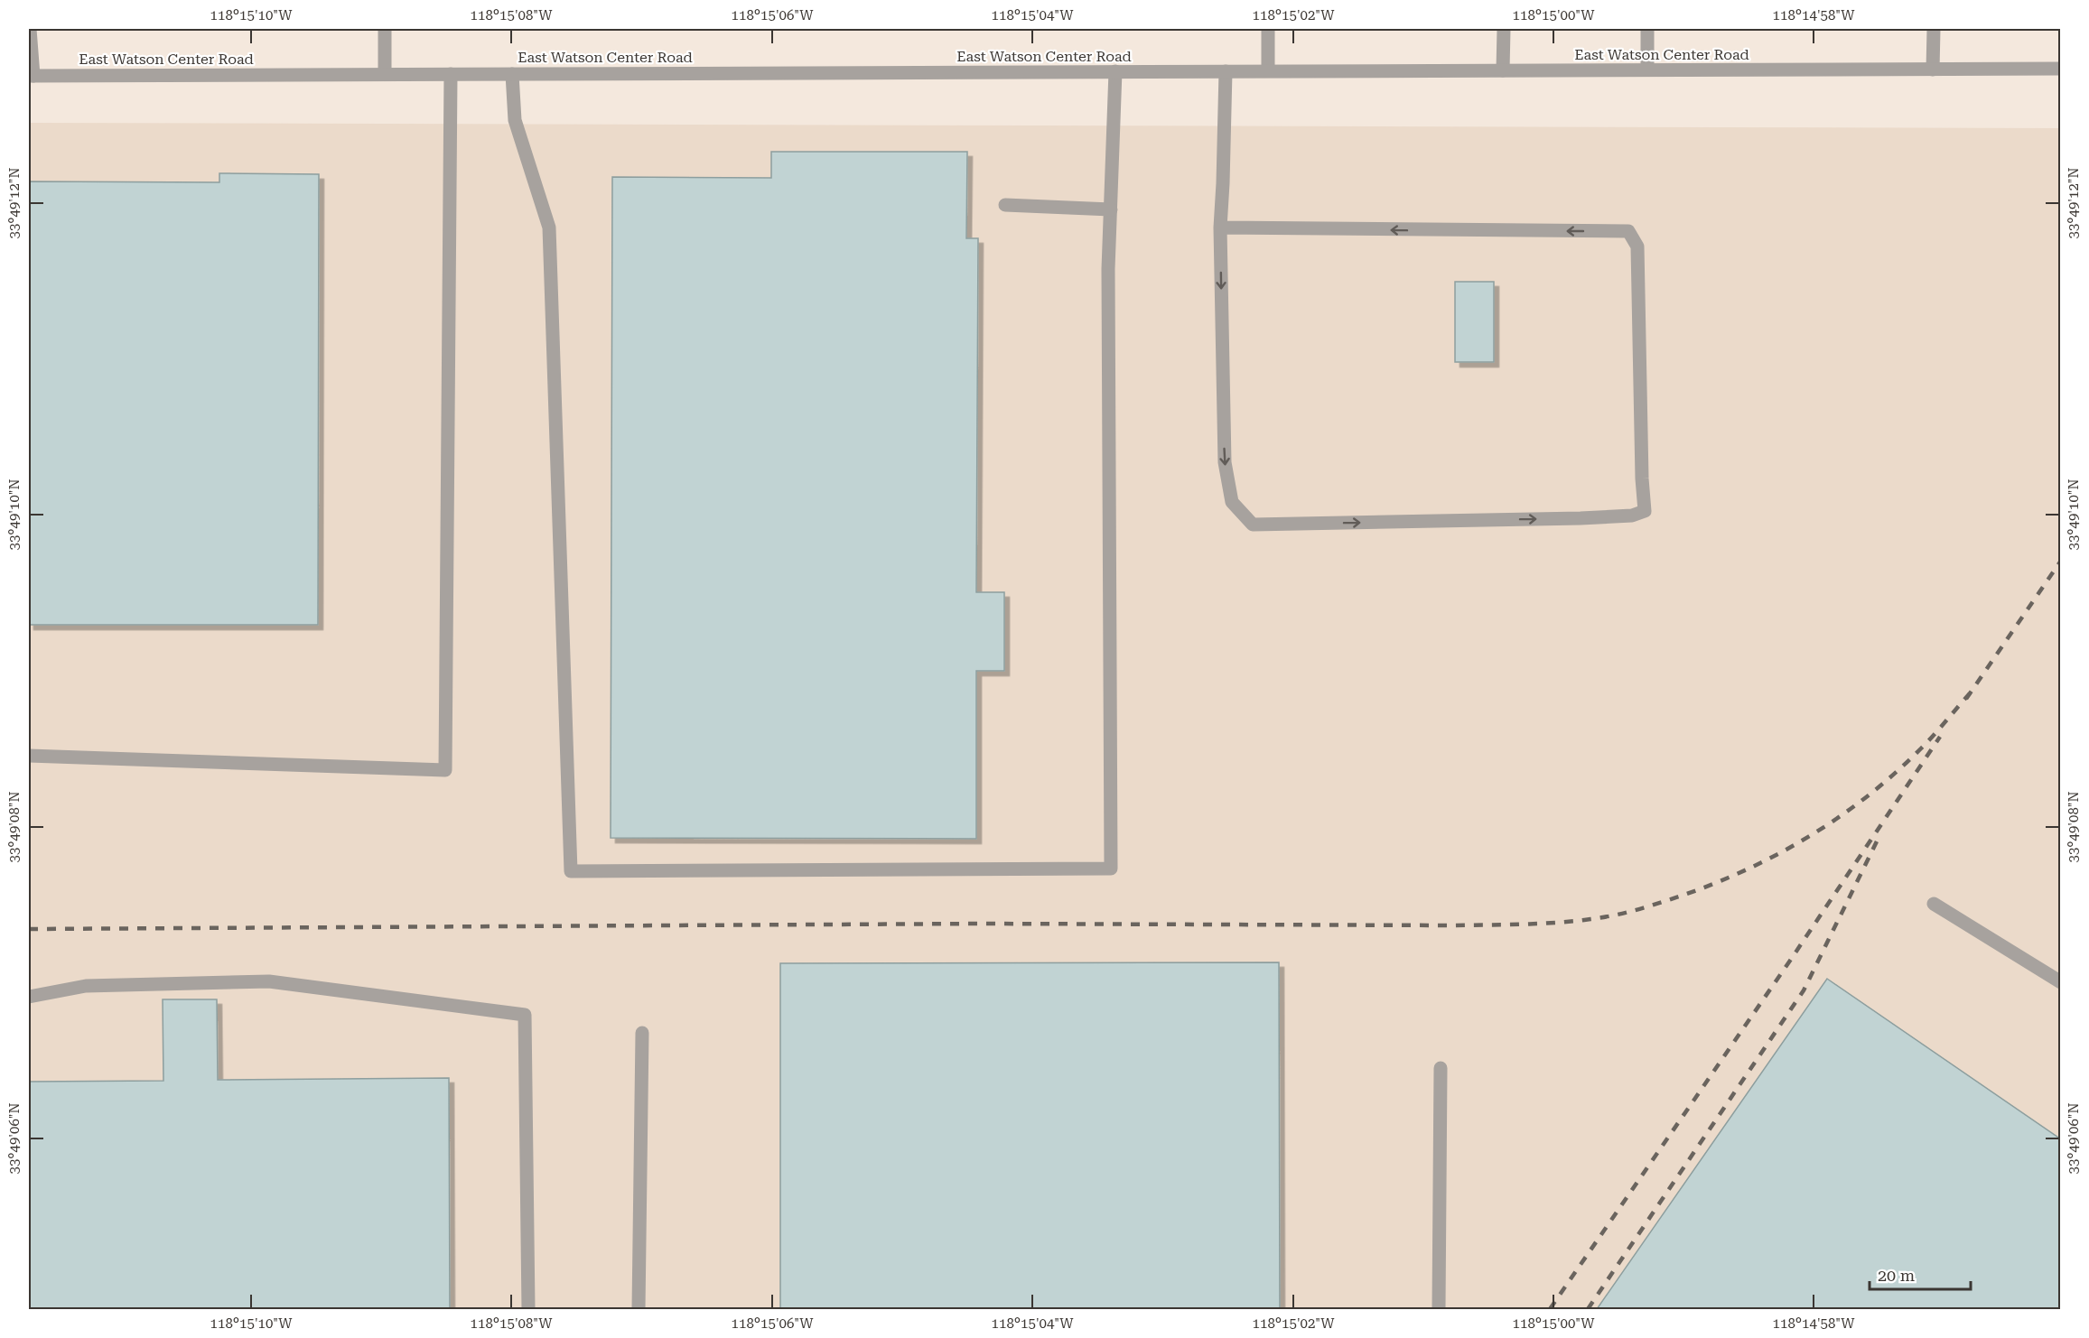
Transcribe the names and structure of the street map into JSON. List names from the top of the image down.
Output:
{
  "streets": {
    "street": ["East Watson Center Road"]
  },
  "scale_bar": "20 m",
  "coordinates": [
    "118°15'10\"W",
    "118°15'08\"W",
    "118°15'06\"W",
    "118°15'04\"W",
    "118°15'02\"W",
    "118°15'00\"W",
    "118°14'58\"W",
    "33°49'12\"N",
    "33°49'10\"N",
    "33°49'08\"N",
    "33°49'06\"N"
  ]
}
